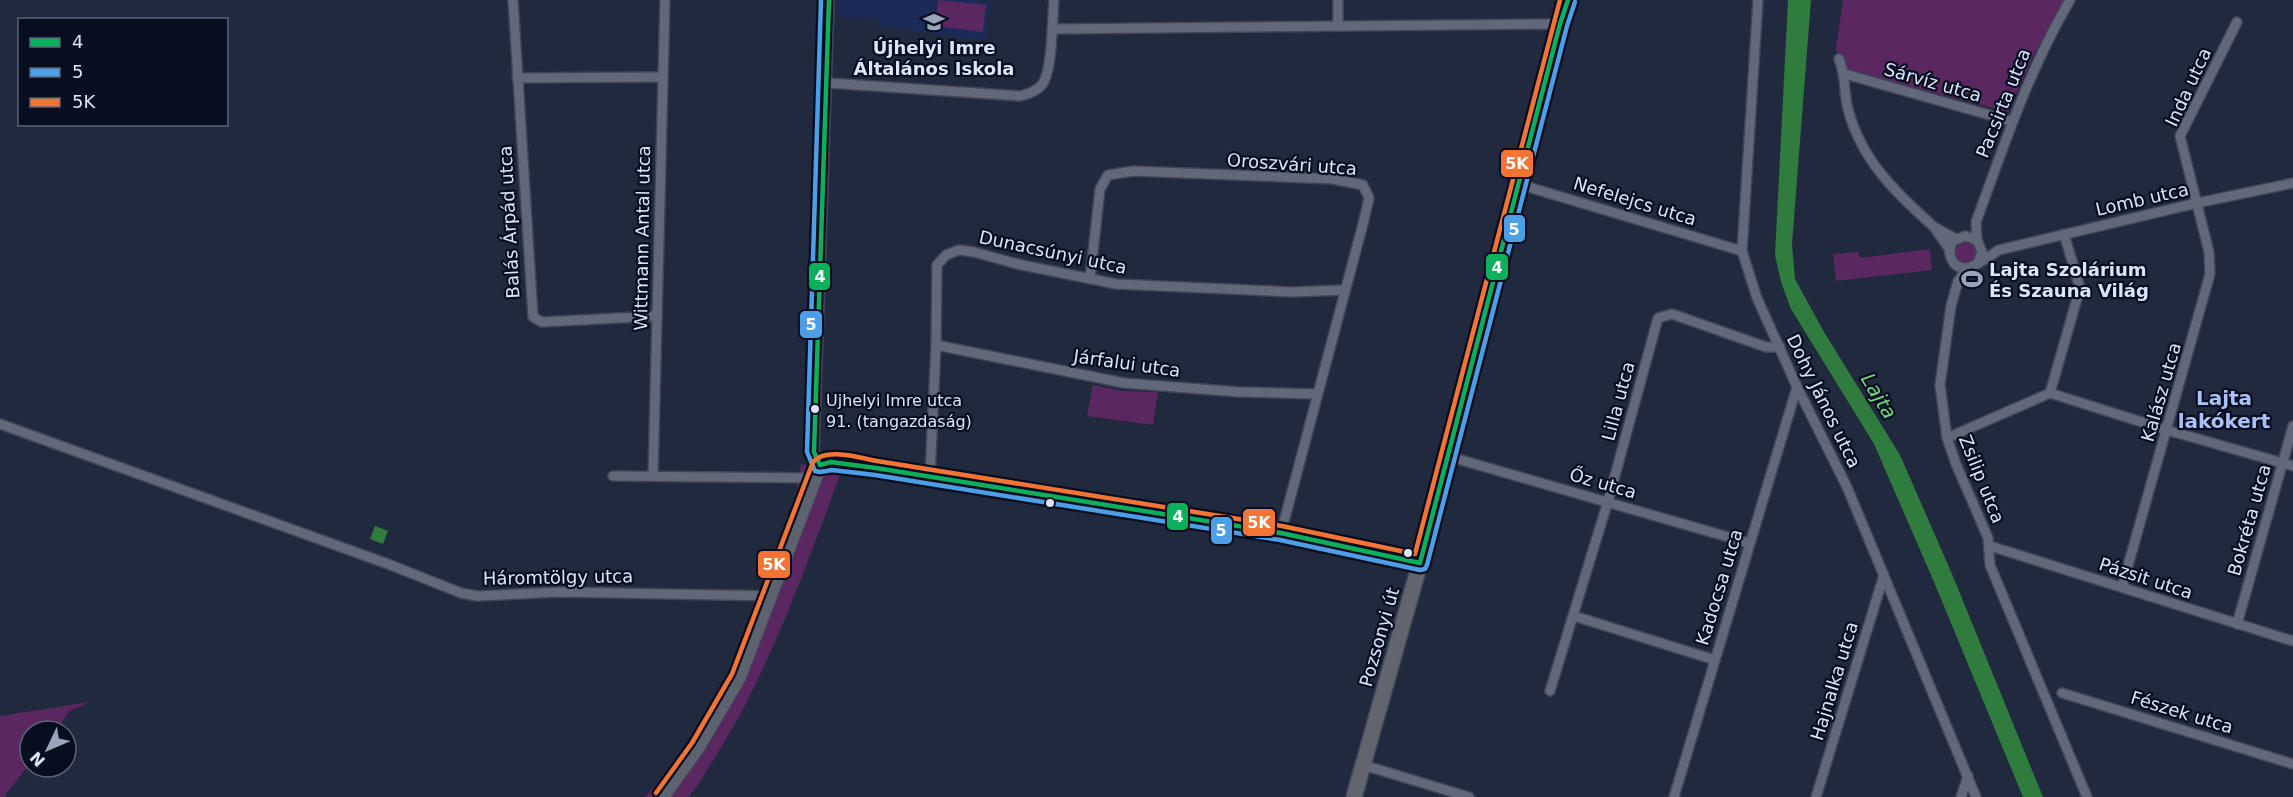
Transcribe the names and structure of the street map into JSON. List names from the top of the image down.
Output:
{
  "streets": {
    "main road": ["Pozsonyi út"],
    "street": [
      "Sárvíz utca",
      "Inda utca",
      "Pacsirta utca",
      "Oroszvári utca",
      "Lomb utca",
      "Nefelejcs utca",
      "Balás Árpád utca",
      "Wittmann Antal utca",
      "Dunacsúnyi utca",
      "Járfalui utca",
      "Kalász utca",
      "Lilla utca",
      "Dohy János utca",
      "Zsilip utca",
      "Őz utca",
      "Bokréta utca",
      "Háromtölgy utca",
      "Pázsit utca",
      "Kadocsa utca",
      "Hajnalka utca",
      "Fészek utca"
    ]
  },
  "crossings": [
    ["Sárvíz utca", "Pacsirta utca"],
    ["Inda utca", "Lomb utca"],
    ["Inda utca", "Kalász utca"],
    ["Oroszvári utca", "Dunacsúnyi utca"],
    ["Oroszvári utca", "Járfalui utca"],
    ["Lomb utca", "Kalász utca"],
    ["Nefelejcs utca", "Dohy János utca"],
    ["Nefelejcs utca", "Pozsonyi út"],
    ["Balás Árpád utca", "Wittmann Antal utca"],
    ["Dunacsúnyi utca", "Járfalui utca"],
    ["Kalász utca", "Pázsit utca"],
    ["Lilla utca", "Dohy János utca"],
    ["Lilla utca", "Őz utca"],
    ["Dohy János utca", "Kadocsa utca"],
    ["Dohy János utca", "Hajnalka utca"],
    ["Zsilip utca", "Pázsit utca"],
    ["Őz utca", "Kadocsa utca"],
    ["Őz utca", "Pozsonyi út"],
    ["Bokréta utca", "Pázsit utca"]
  ],
  "districts": ["Lajta lakókert"],
  "water": ["Lajta"],
  "places": {
    "school or university": ["Újhelyi Imre Általános Iskola"],
    "sports": ["Lajta Szolárium És Szauna Világ"],
    "other": ["Ujhelyi Imre utca 91. (tangazdaság)"]
  },
  "lines": ["transit line 4", "transit line 5", "transit line 5K"],
  "legend": ["4", "5", "5K"],
  "north": "bottom left"
}
